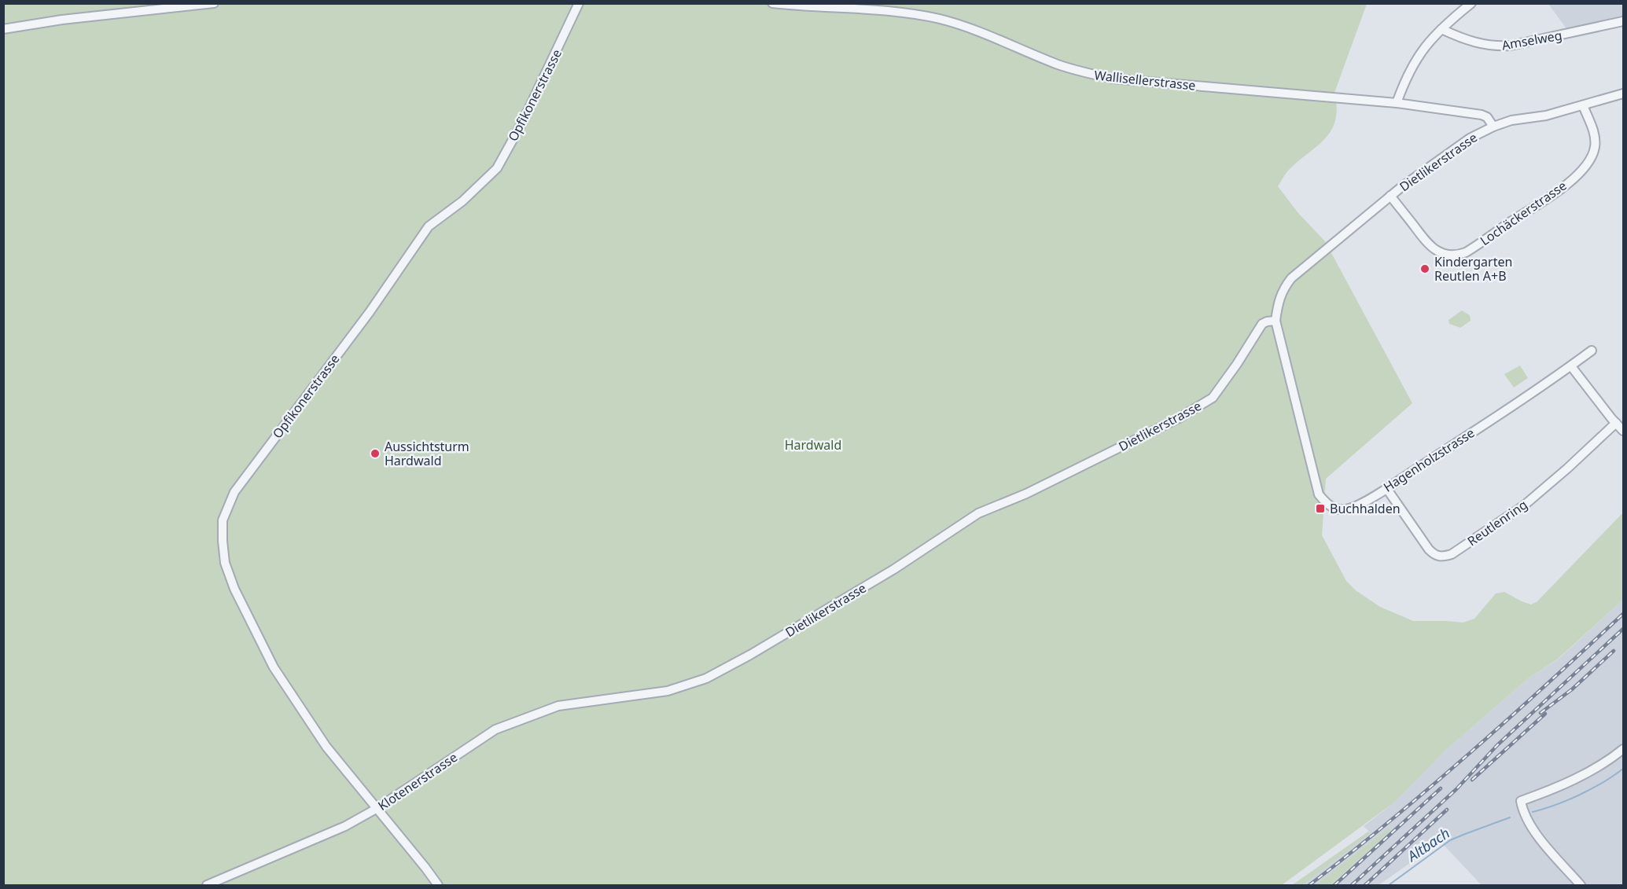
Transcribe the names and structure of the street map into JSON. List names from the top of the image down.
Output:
{
  "streets": {
    "street": [
      "Amselweg",
      "Wallisellerstrasse",
      "Opfikonerstrasse",
      "Dietlikerstrasse",
      "Lochäckerstrasse",
      "Hagenholzstrasse",
      "Reutlenring",
      "Klotenerstrasse"
    ]
  },
  "crossings": [
    ["Wallisellerstrasse", "Dietlikerstrasse"],
    ["Opfikonerstrasse", "Klotenerstrasse"],
    ["Dietlikerstrasse", "Lochäckerstrasse"],
    ["Dietlikerstrasse", "Hagenholzstrasse"],
    ["Dietlikerstrasse", "Klotenerstrasse"],
    ["Hagenholzstrasse", "Reutlenring"]
  ],
  "water": ["Altbach"],
  "parks": ["Hardwald"],
  "places": {
    "other": ["Kindergarten Reutlen A+B", "Aussichtsturm Hardwald"],
    "transit": ["Buchhalden"]
  }
}
